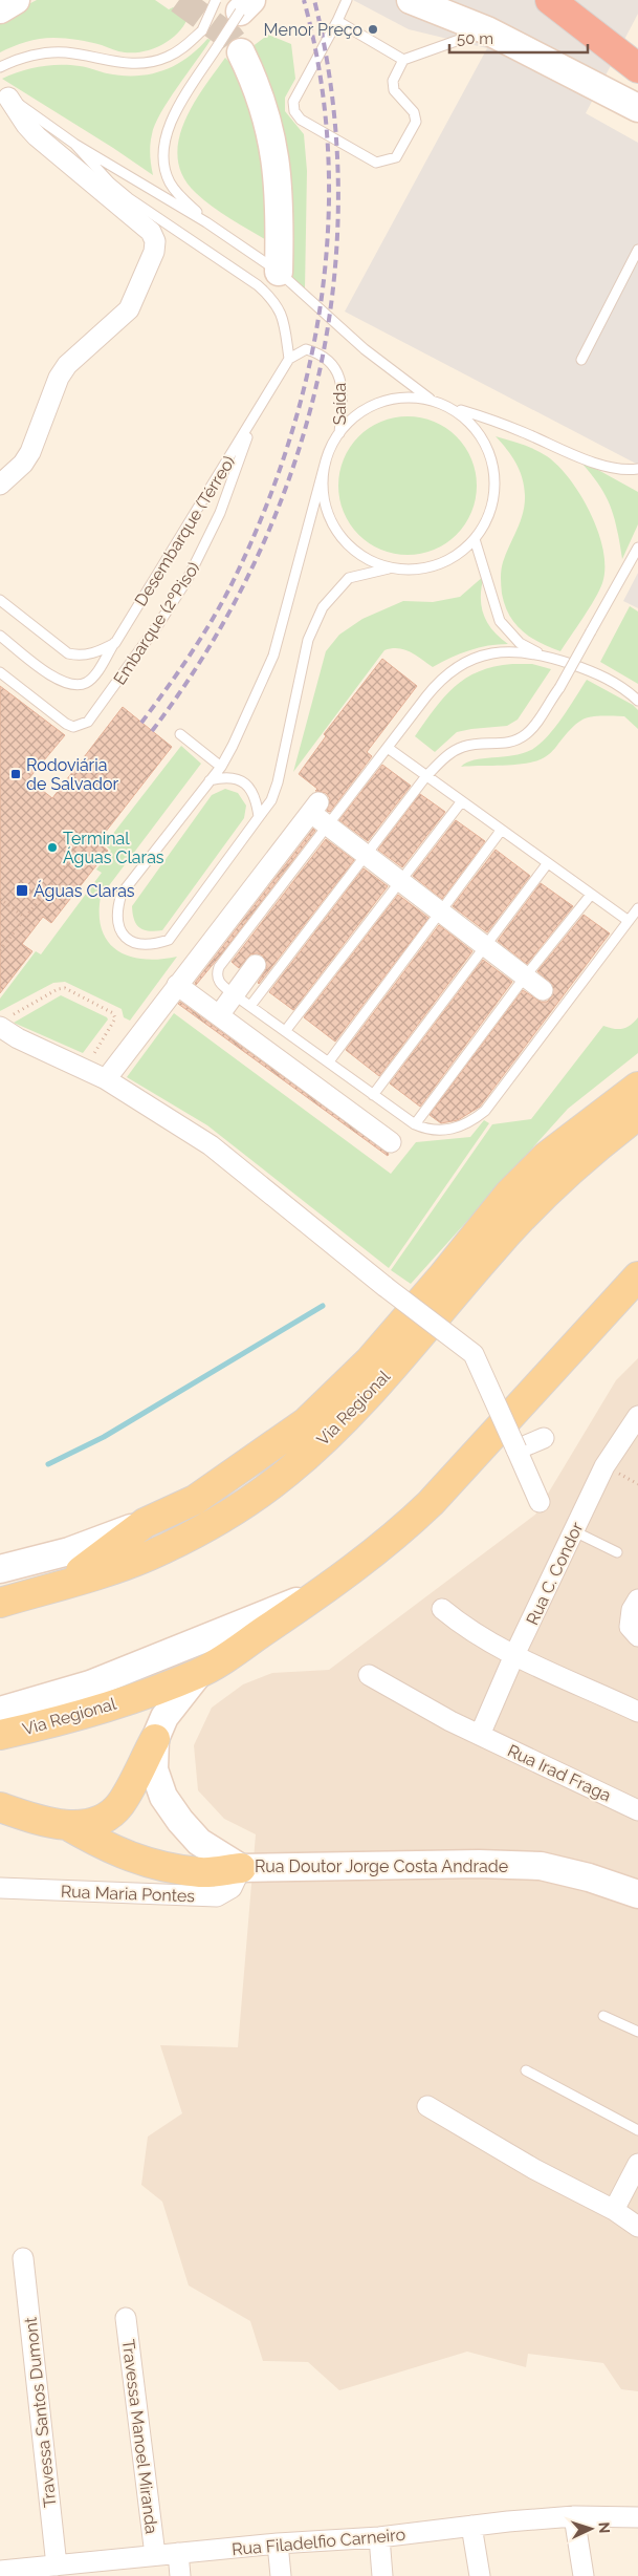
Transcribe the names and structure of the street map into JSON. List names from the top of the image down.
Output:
{
  "streets": {
    "main road": ["Via Regional", "Rua Doutor Jorge Costa Andrade"],
    "street": [
      "Rua C. Condor",
      "Rua Irad Fraga",
      "Rua Maria Pontes",
      "Travessa Santos Dumont",
      "Travessa Manoel Miranda",
      "Rua Filadelfio Carneiro"
    ],
    "lane": ["Saída", "Desembarque (Térreo)", "Embarque (2ºPiso)"]
  },
  "crossings": [
    ["Desembarque (Térreo)", "Embarque (2ºPiso)"],
    ["Via Regional", "Rua Doutor Jorge Costa Andrade"],
    ["Rua C. Condor", "Rua Irad Fraga"],
    ["Rua Doutor Jorge Costa Andrade", "Rua Maria Pontes"],
    ["Travessa Santos Dumont", "Rua Filadelfio Carneiro"],
    ["Travessa Manoel Miranda", "Rua Filadelfio Carneiro"]
  ],
  "places": {
    "other": ["Menor Preço", "Terminal Águas Claras"],
    "transit": ["Rodoviária de Salvador", "Águas Claras"]
  },
  "scale_bar": "50 m",
  "north": "right"
}
